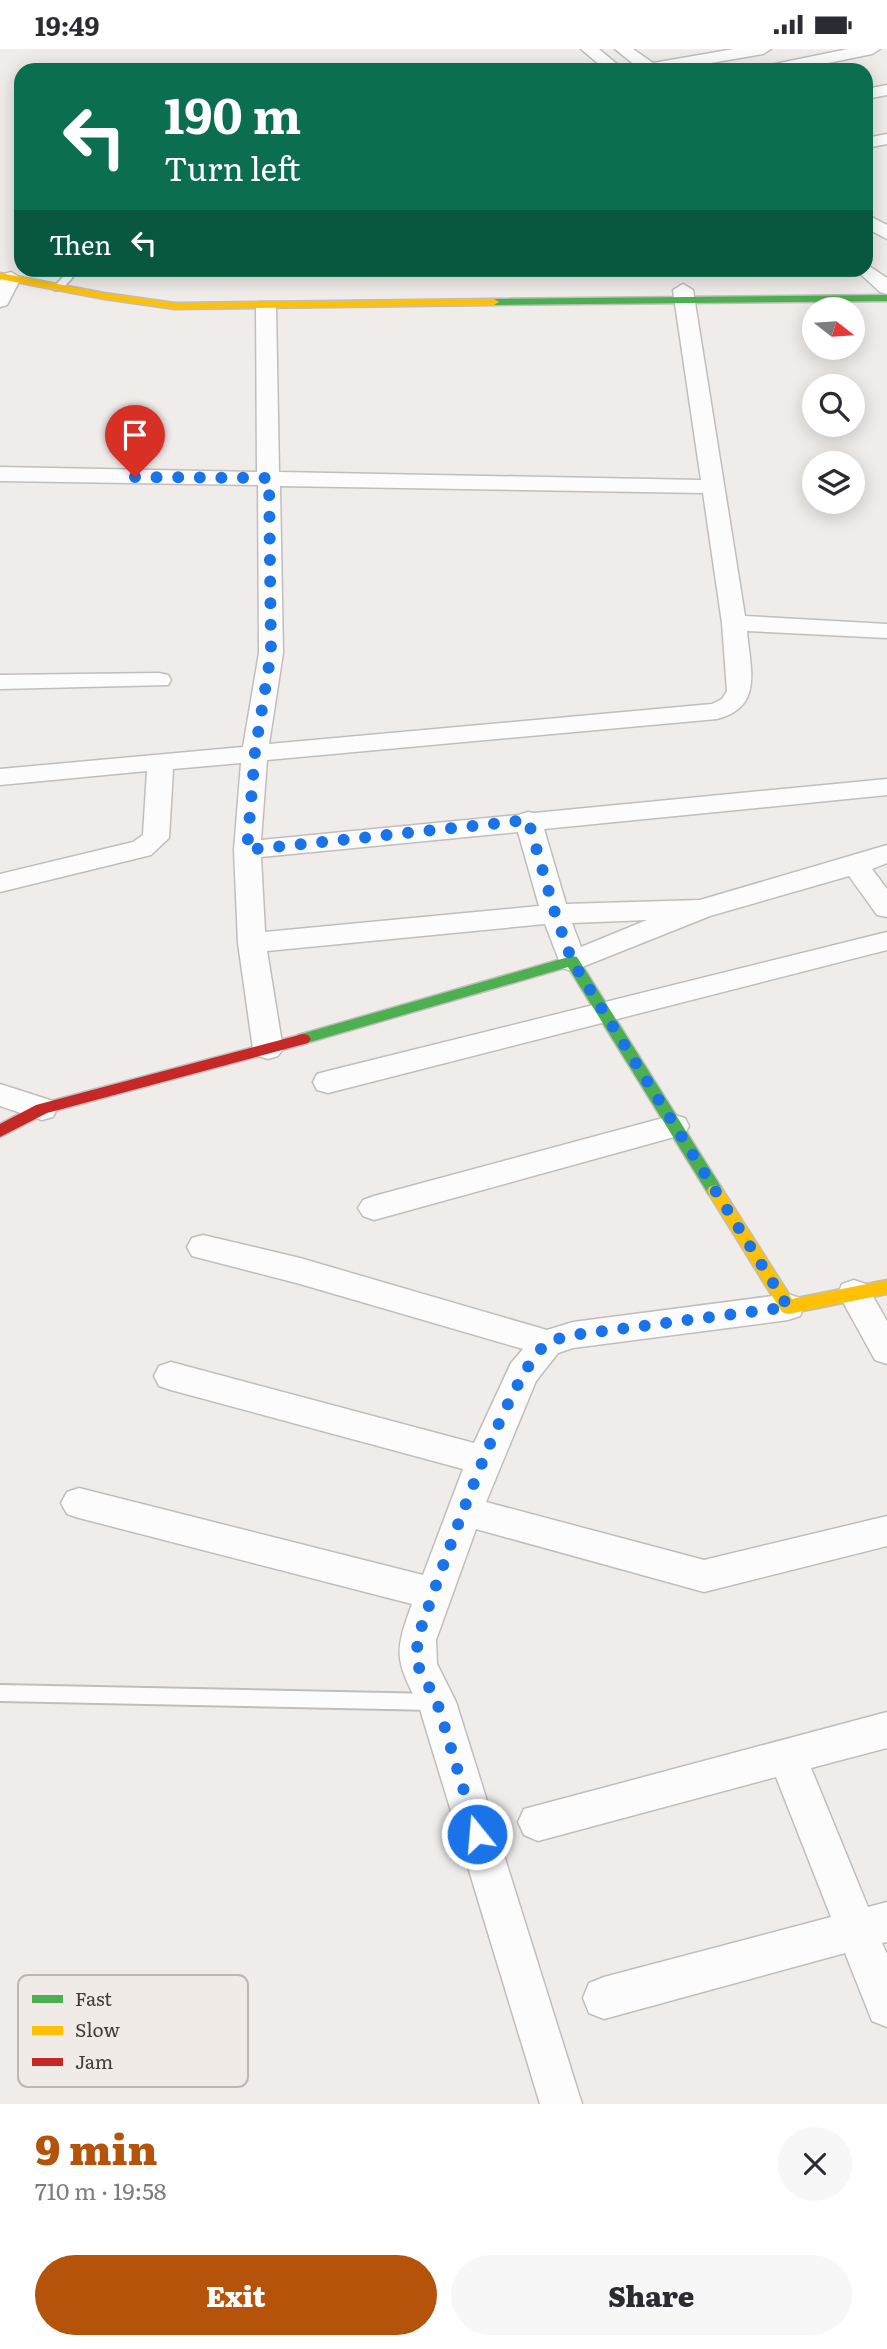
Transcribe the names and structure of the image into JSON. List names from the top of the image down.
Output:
{
  "legend": ["Fast", "Slow", "Jam"],
  "north": "right",
  "page": {
    "status": "19:49",
    "turn": ["190 m", "Turn left"],
    "then": "Then",
    "heading": ["9 min", "710 m · 19:58"],
    "buttons": ["Exit", "Share"]
  }
}
